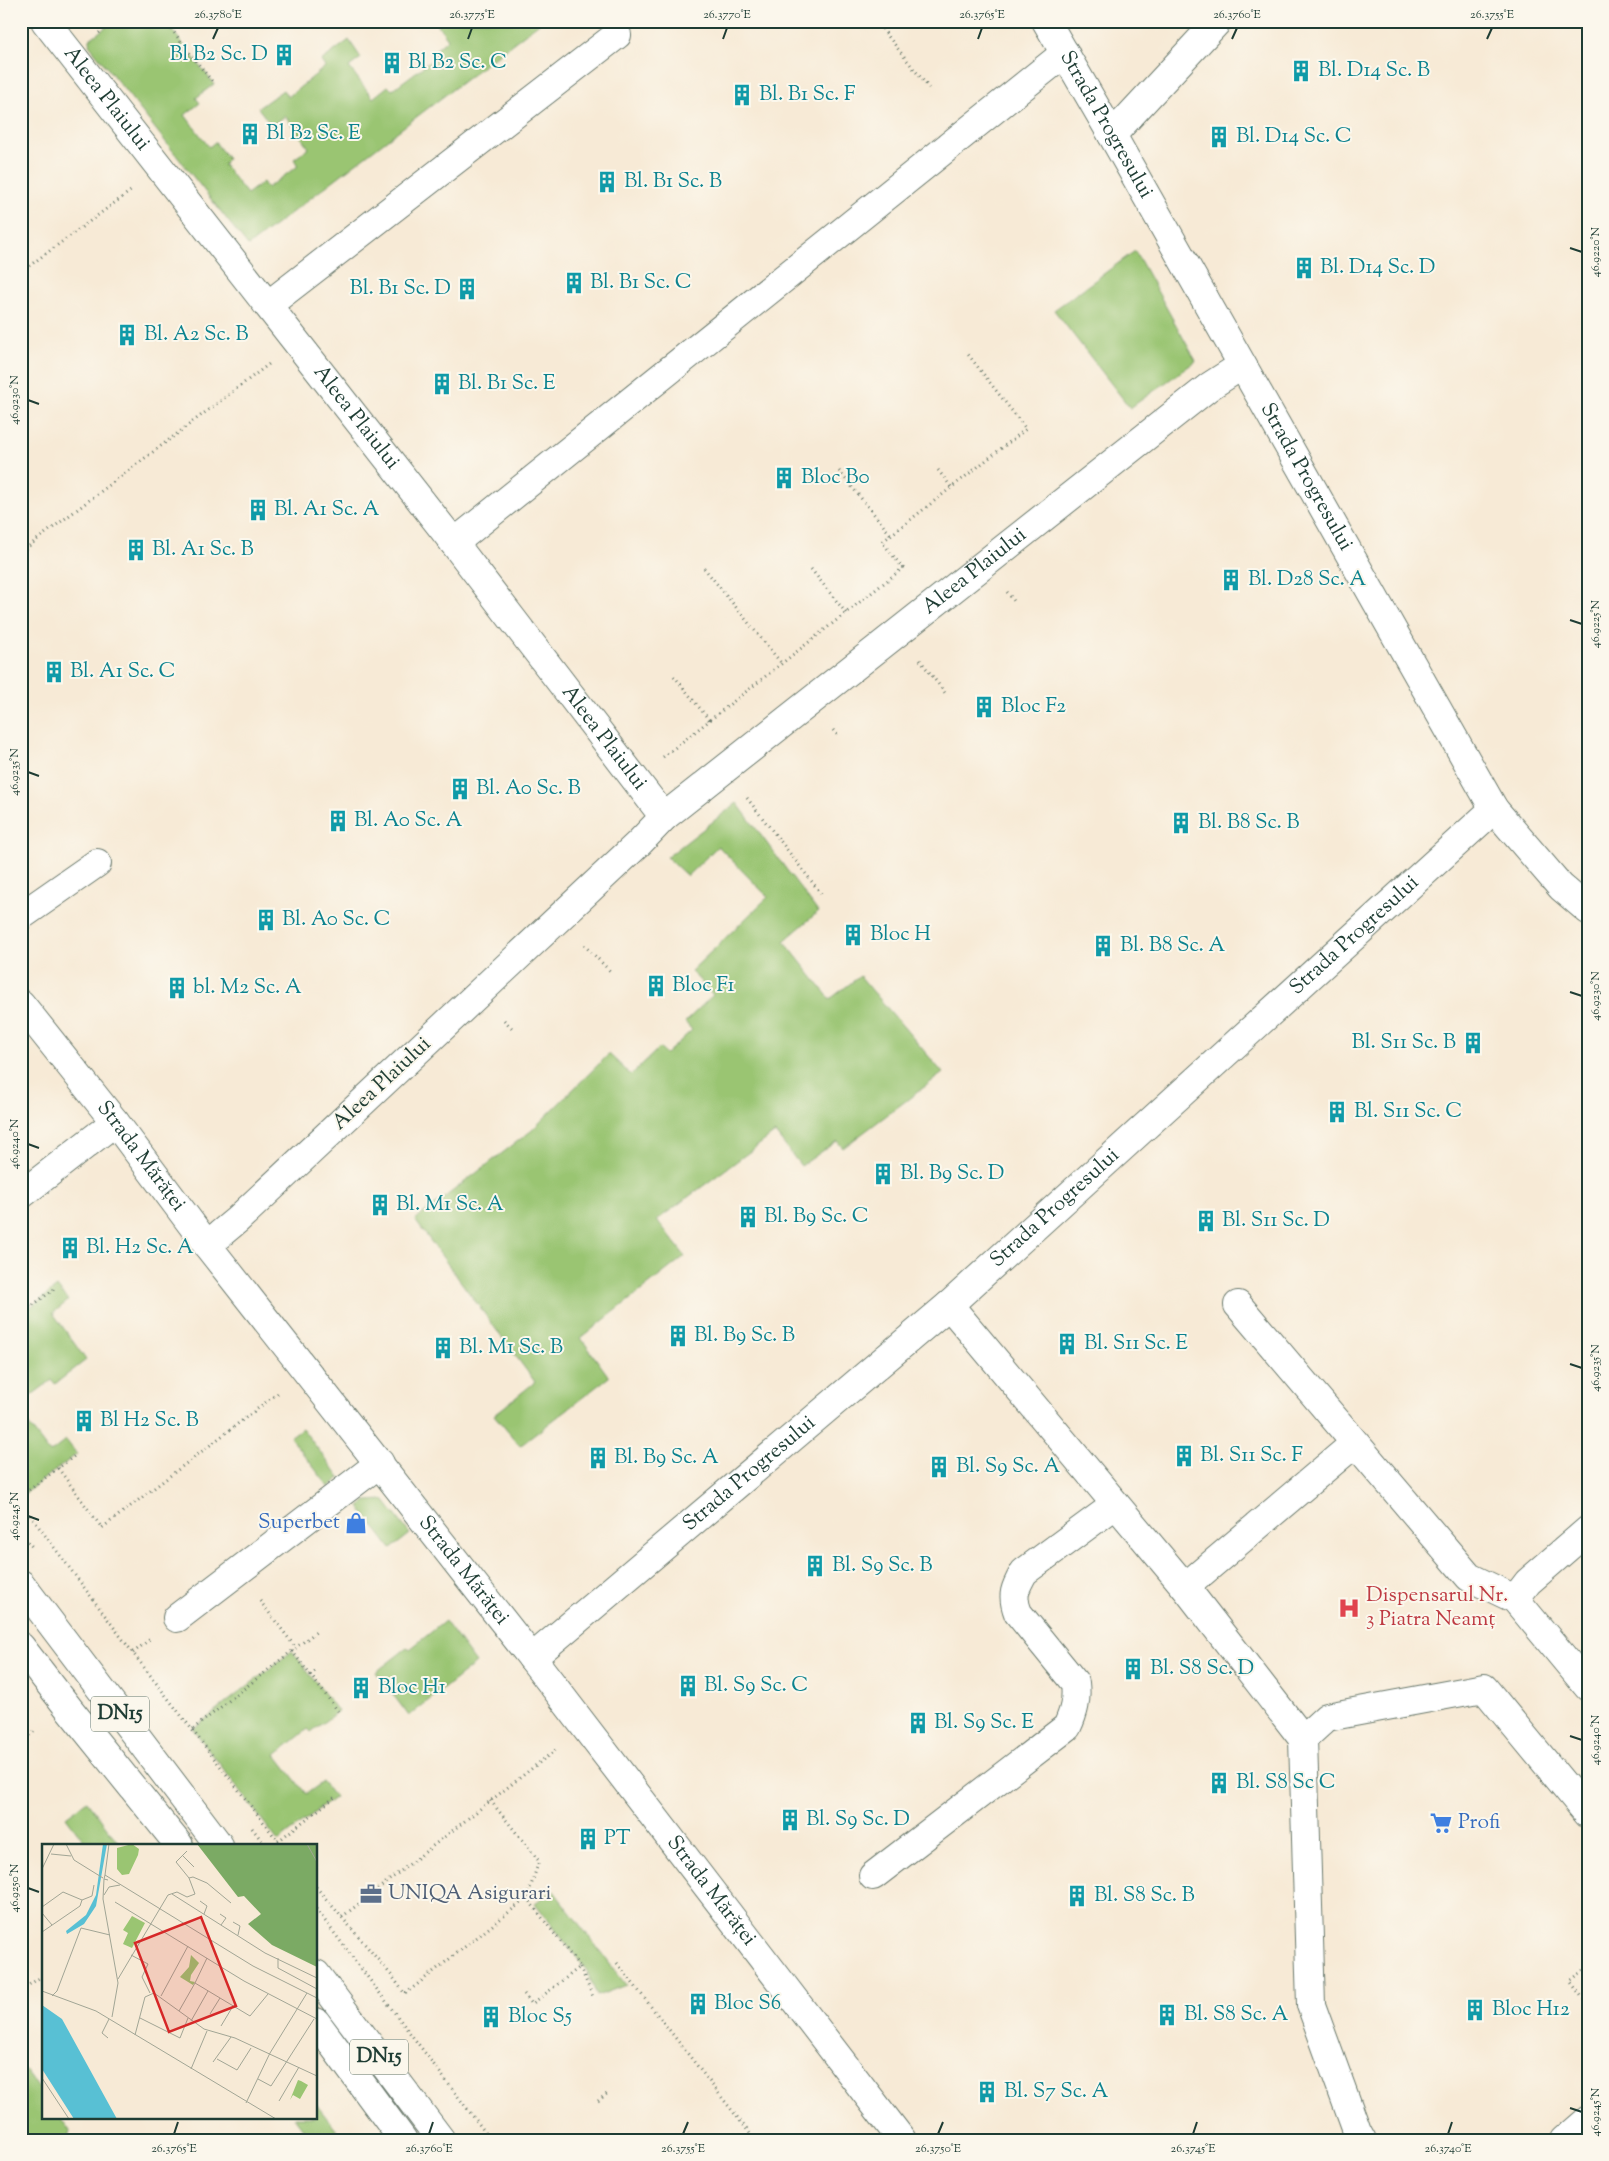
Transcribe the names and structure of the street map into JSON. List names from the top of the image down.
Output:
{
  "streets": {
    "street": [
      "Aleea Plaiului",
      "Strada Progresului",
      "Strada Mărăței",
      "DN15"
    ]
  },
  "crossings": [
    ["Aleea Plaiului", "Strada Progresului"],
    ["Aleea Plaiului", "Strada Mărăței"],
    ["Strada Progresului", "Strada Mărăței"]
  ],
  "places": {
    "building": [
      "Bl B2 Sc. D",
      "Bl B2 Sc. C",
      "Bl. D14 Sc. B",
      "Bl. B1 Sc. F",
      "Bl B2 Sc. E",
      "Bl. D14 Sc. C",
      "Bl. B1 Sc. B",
      "Bl. D14 Sc. D",
      "Bl. B1 Sc. C",
      "Bl. B1 Sc. D",
      "Bl. A2 Sc. B",
      "Bl. B1 Sc. E",
      "Bloc B0",
      "Bl. A1 Sc. A",
      "Bl. A1 Sc. B",
      "Bl. D28 Sc. A",
      "Bl. A1 Sc. C",
      "Bloc F2",
      "Bl. A0 Sc. B",
      "Bl. A0 Sc. A",
      "Bl. B8 Sc. B",
      "Bl. A0 Sc. C",
      "Bloc H",
      "Bl. B8 Sc. A",
      "Bloc F1",
      "bl. M2 Sc. A",
      "Bl. S11 Sc. B",
      "Bl. S11 Sc. C",
      "Bl. B9 Sc. D",
      "Bl. M1 Sc. A",
      "Bl. B9 Sc. C",
      "Bl. S11 Sc. D",
      "Bl. H2 Sc. A",
      "Bl. B9 Sc. B",
      "Bl. S11 Sc. E",
      "Bl. M1 Sc. B",
      "Bl H2 Sc. B",
      "Bl. S11 Sc. F",
      "Bl. B9 Sc. A",
      "Bl. S9 Sc. A",
      "Bl. S9 Sc. B",
      "Bl. S8 Sc. D",
      "Bl. S9 Sc. C",
      "Bloc H1",
      "Bl. S9 Sc. E",
      "Bl. S8 Sc C",
      "Bl. S9 Sc. D",
      "PT",
      "Bl. S8 Sc. B",
      "Bloc S6",
      "Bloc H12",
      "Bl. S8 Sc. A",
      "Bloc S5",
      "Bl. S7 Sc. A"
    ],
    "shop": ["Superbet"],
    "hospital": ["Dispensarul Nr. 3 Piatra Neamț"],
    "supermarket": ["Profi"],
    "office": ["UNIQA Asigurari"]
  },
  "coordinates": [
    "26.3780°E",
    "26.3775°E",
    "26.3770°E",
    "26.3765°E",
    "26.3760°E",
    "26.3755°E",
    "46.9220°N",
    "46.9230°N",
    "46.9225°N",
    "46.9235°N",
    "46.9240°N",
    "46.9245°N",
    "46.9250°N",
    "26.3750°E",
    "26.3745°E",
    "26.3740°E"
  ]
}
